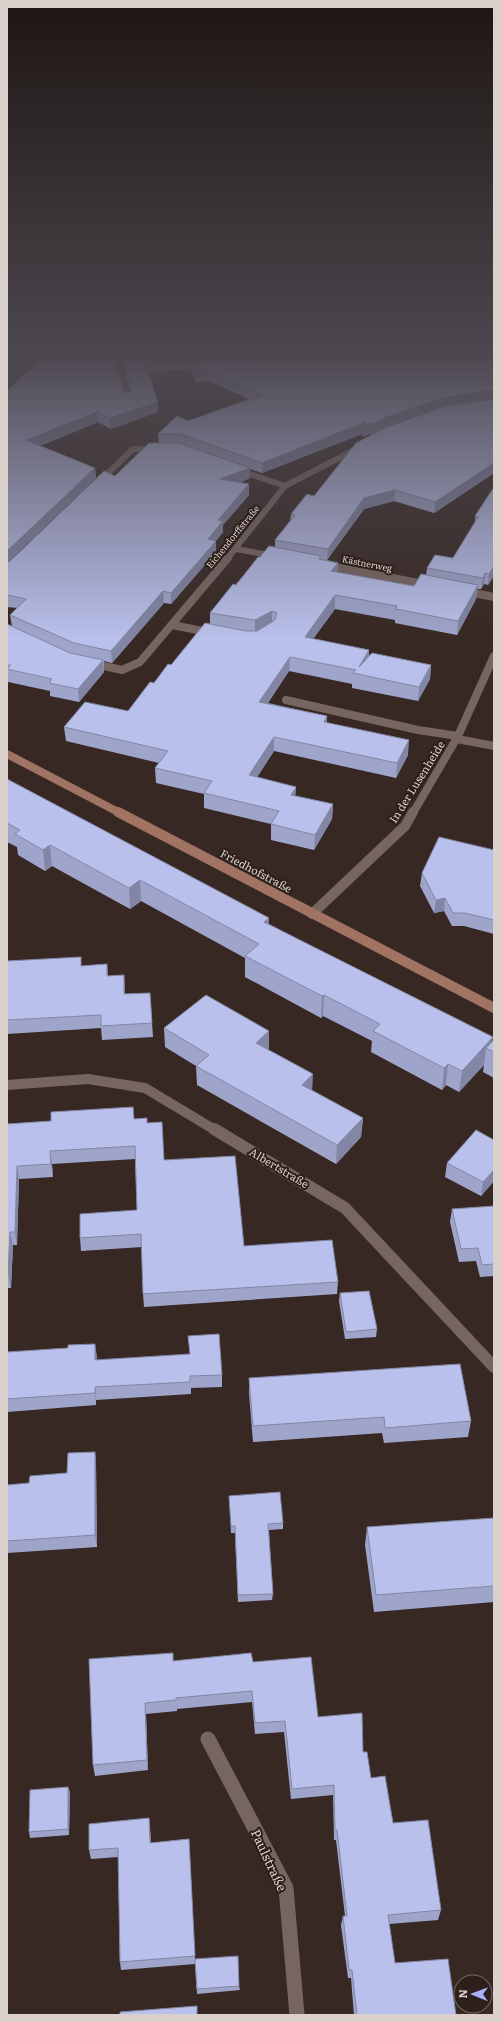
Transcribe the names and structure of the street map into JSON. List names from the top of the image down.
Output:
{
  "streets": {
    "main road": ["Friedhofstraße"],
    "street": [
      "Eichendorffstraße",
      "Kästnerweg",
      "In der Lusenheide",
      "Albertstraße",
      "Paulstraße"
    ]
  },
  "crossings": [
    ["In der Lusenheide", "Friedhofstraße"]
  ],
  "north": "left"
}
